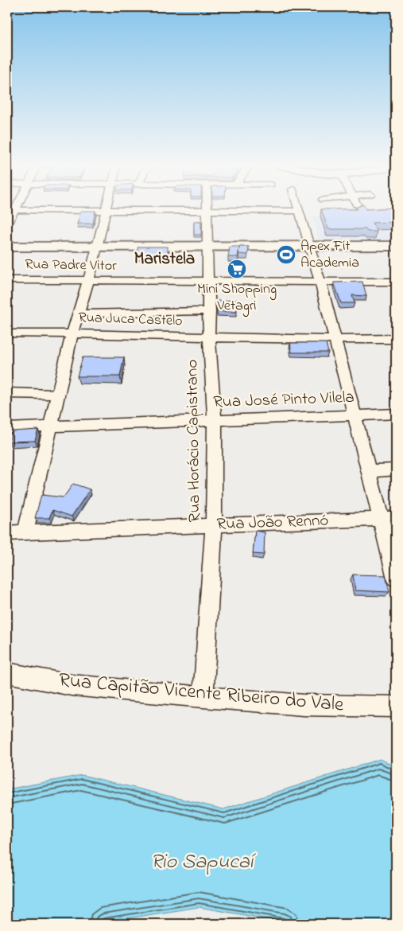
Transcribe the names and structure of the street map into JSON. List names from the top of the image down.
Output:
{
  "streets": {
    "street": [
      "Rua Padre Vitor",
      "Rua Juca Castelo",
      "Rua José Pinto Vilela",
      "Rua Horácio Capistrano",
      "Rua João Rennó",
      "Rua Capitão Vicente Ribeiro do Vale"
    ]
  },
  "crossings": [
    ["Rua Padre Vitor", "Rua Horácio Capistrano"],
    ["Rua Juca Castelo", "Rua Horácio Capistrano"],
    ["Rua José Pinto Vilela", "Rua Horácio Capistrano"],
    ["Rua Horácio Capistrano", "Rua João Rennó"],
    ["Rua Horácio Capistrano", "Rua Capitão Vicente Ribeiro do Vale"]
  ],
  "districts": ["Maristela"],
  "water": ["Rio Sapucaí"],
  "places": {
    "sports": ["Apex Fit Academia"],
    "supermarket": ["Mini Shopping Vetagri"]
  }
}
